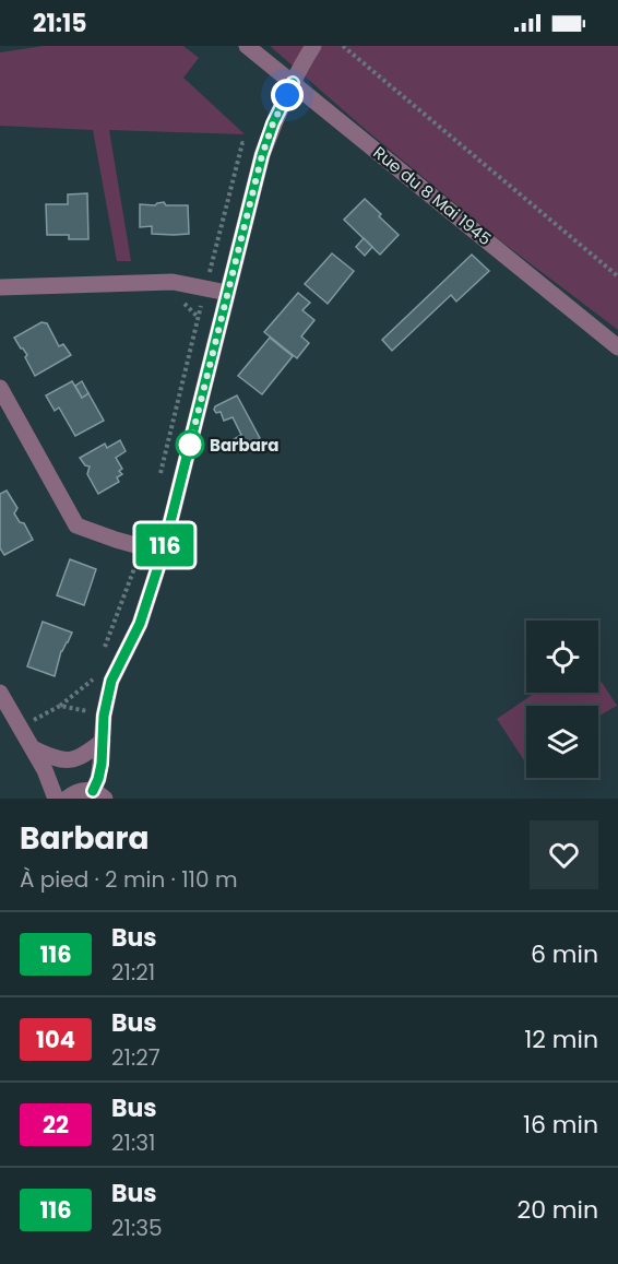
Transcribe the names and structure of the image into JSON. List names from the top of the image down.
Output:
{
  "streets": {
    "street": ["Rue du 8 Mai 1945"]
  },
  "places": ["Barbara"],
  "lines": ["bus line 116"],
  "page": {
    "status": "21:15",
    "on_map": "116",
    "heading": ["Barbara", "À pied · 2 min · 110 m"],
    "list": [
      {
        "mark": "116",
        "name": "Bus",
        "note": "21:21",
        "value": "6 min"
      },
      {
        "mark": "104",
        "name": "Bus",
        "note": "21:27",
        "value": "12 min"
      },
      {
        "mark": "22",
        "name": "Bus",
        "note": "21:31",
        "value": "16 min"
      },
      {
        "mark": "116",
        "name": "Bus",
        "note": "21:35",
        "value": "20 min"
      }
    ]
  }
}
